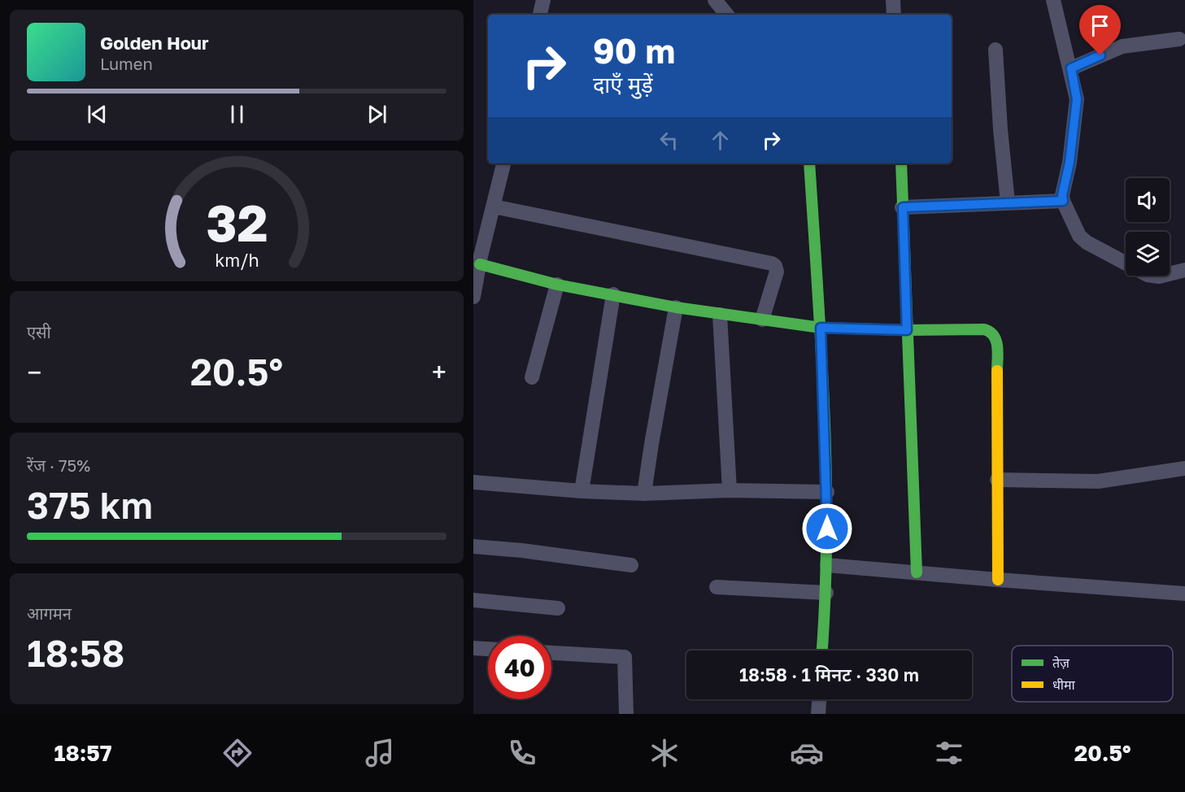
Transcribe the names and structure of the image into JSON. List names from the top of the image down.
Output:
{
  "legend": ["तेज़", "धीमा"],
  "page": {
    "turn": ["90 m", "दाएँ मुड़ें"],
    "song": ["Golden Hour", "Lumen"],
    "tile": [
      "एसी",
      ["रेंज · 75%", "375 km"],
      ["आगमन", "18:58"]
    ],
    "heat": ["−", "20.5°", "+"],
    "limit": "40",
    "trip": "18:58 · 1 मिनट · 330 m",
    "tabs": ["18:57", "20.5°"],
    "gauge": ["32", "km/h"]
  }
}
